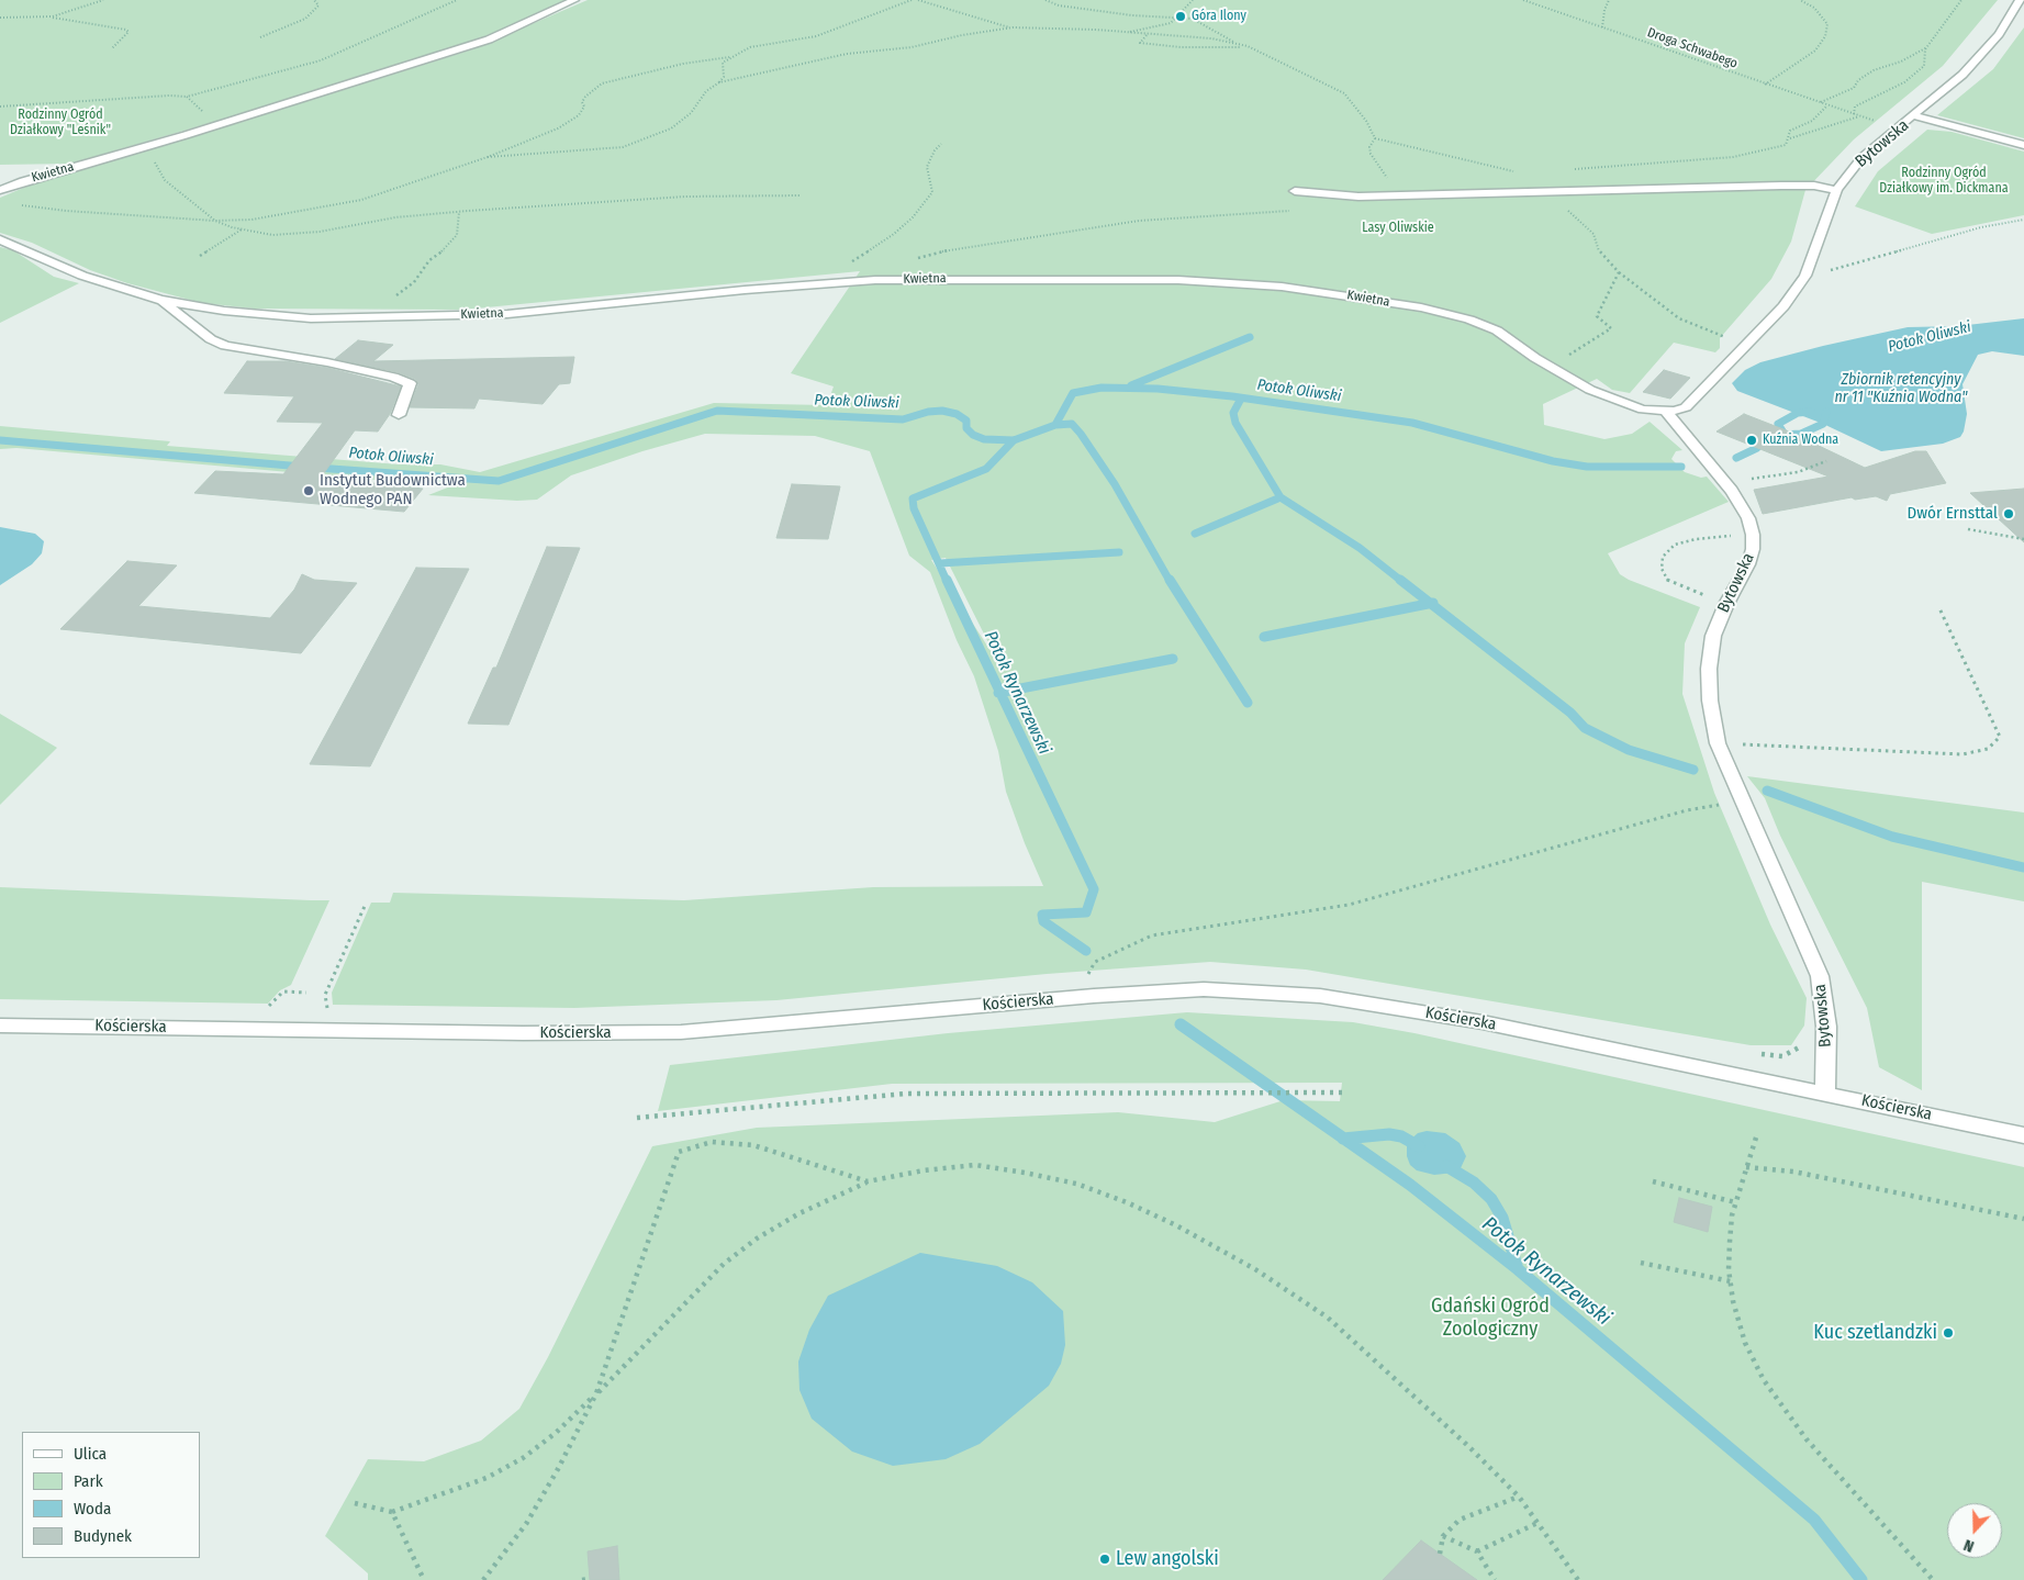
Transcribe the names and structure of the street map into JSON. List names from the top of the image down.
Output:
{
  "streets": {
    "street": ["Bytowska", "Kwietna", "Kościerska"],
    "path": ["Droga Schwabego"]
  },
  "crossings": [
    ["Bytowska", "Kwietna"],
    ["Bytowska", "Kościerska"]
  ],
  "water": ["Potok Oliwski", "Zbiornik retencyjny nr 11 \"Kuźnia Wodna\"", "Potok Rynarzewski"],
  "parks": [
    "Rodzinny Ogród Działkowy \"Leśnik\"",
    "Rodzinny Ogród Działkowy im. Dickmana",
    "Lasy Oliwskie",
    "Gdański Ogród Zoologiczny"
  ],
  "places": [
    "Góra Ilony",
    "Kuźnia Wodna",
    "Instytut Budownictwa Wodnego PAN",
    "Dwór Ernsttal",
    "Kuc szetlandzki",
    "Lew angolski"
  ],
  "legend": [
    "Ulica",
    "Park",
    "Woda",
    "Budynek"
  ],
  "north": "bottom"
}
